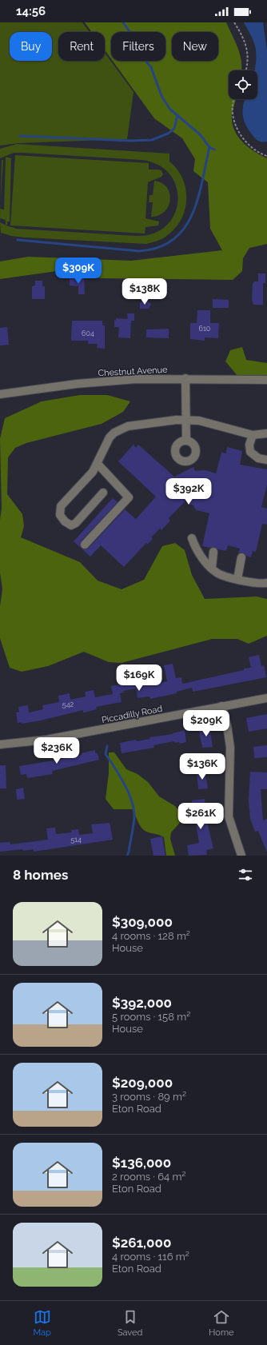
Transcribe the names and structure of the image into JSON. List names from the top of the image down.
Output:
{
  "streets": {
    "street": ["Chestnut Avenue", "Piccadilly Road"]
  },
  "house_numbers": [
    "610",
    "604",
    "542",
    "514"
  ],
  "page": {
    "status": "14:56",
    "chip": [
      "Buy",
      "Rent",
      "Filters",
      "New"
    ],
    "price": [
      "$309K",
      "$138K",
      "$392K",
      "$169K",
      "$209K",
      "$236K",
      "$136K",
      "$261K"
    ],
    "heading": "8 homes",
    "list": [
      {
        "name": "$309,000",
        "note": "4 rooms · 128 m² · House"
      },
      {
        "name": "$392,000",
        "note": "5 rooms · 158 m² · House"
      },
      {
        "name": "$209,000",
        "note": "3 rooms · 89 m² · Eton Road"
      },
      {
        "name": "$136,000",
        "note": "2 rooms · 64 m² · Eton Road"
      },
      {
        "name": "$261,000",
        "note": "4 rooms · 116 m² · Eton Road"
      }
    ],
    "tabs": ["Map", "Saved", "Home"]
  }
}
